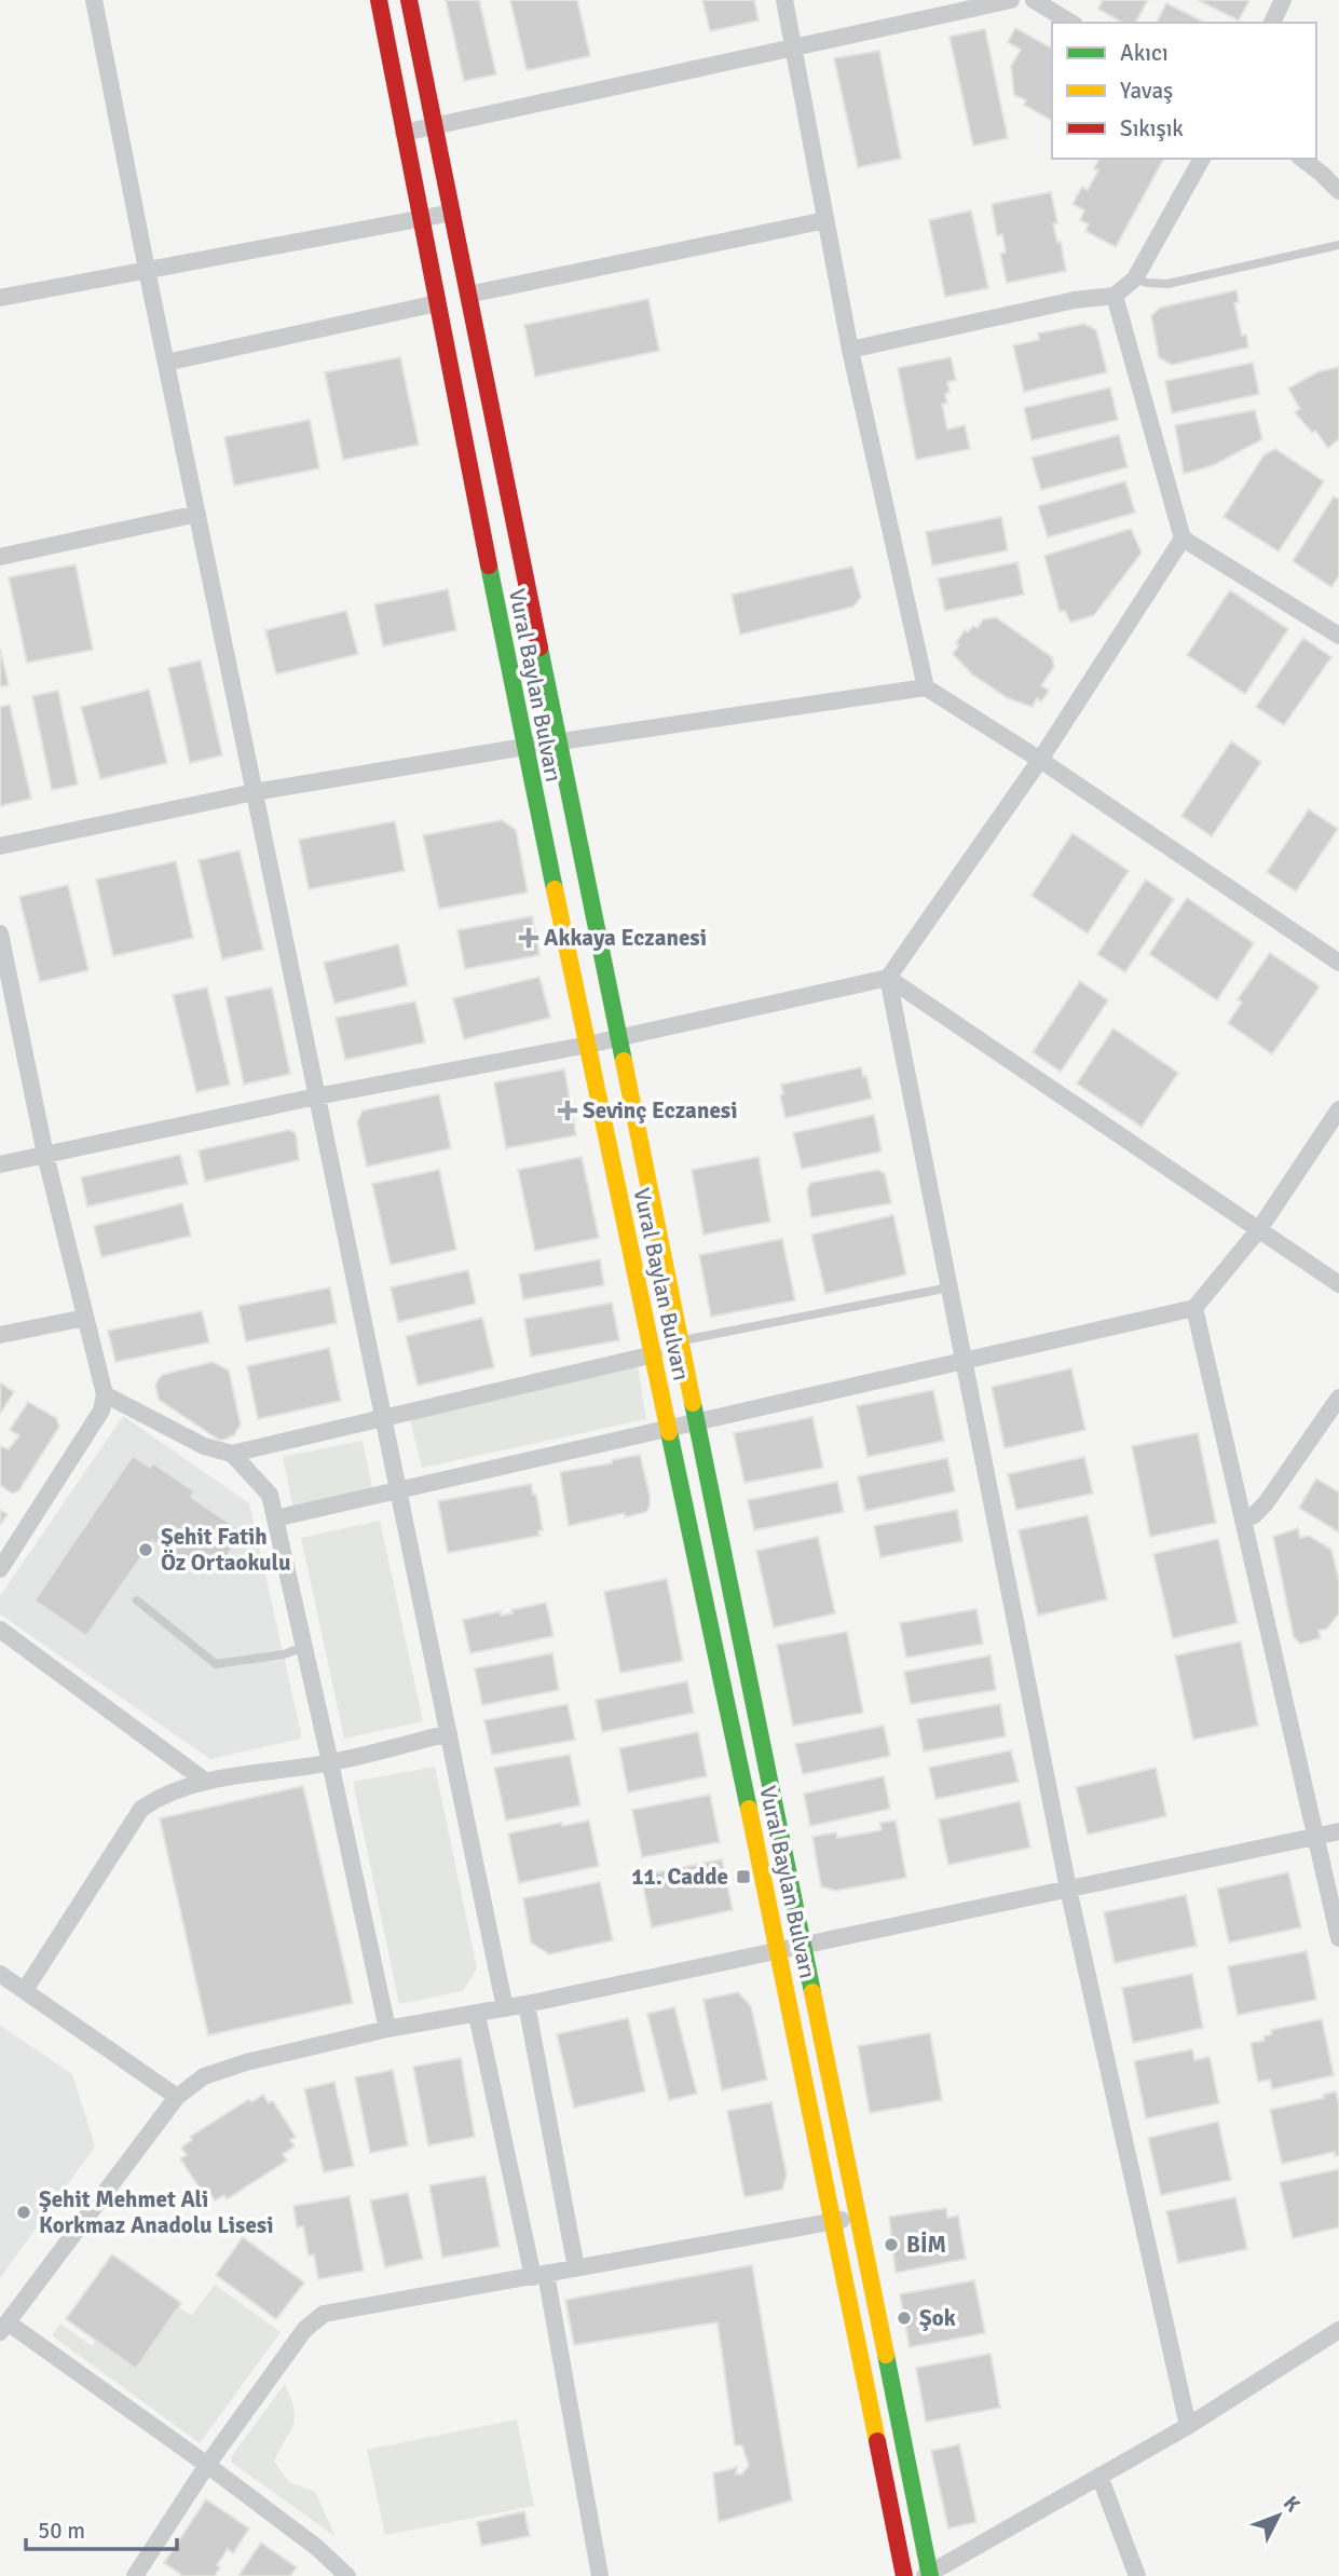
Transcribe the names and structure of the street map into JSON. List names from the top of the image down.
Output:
{
  "streets": {
    "main road": ["Vural Baylan Bulvarı"]
  },
  "places": {
    "health": ["Akkaya Eczanesi", "Sevinç Eczanesi"],
    "other": [
      "Şehit Fatih Öz Ortaokulu",
      "Şehit Mehmet Ali Korkmaz Anadolu Lisesi",
      "BİM",
      "Şok"
    ],
    "transit": ["11. Cadde"]
  },
  "legend": ["Akıcı", "Yavaş", "Sıkışık"],
  "scale_bar": "50 m",
  "north": "top right"
}
